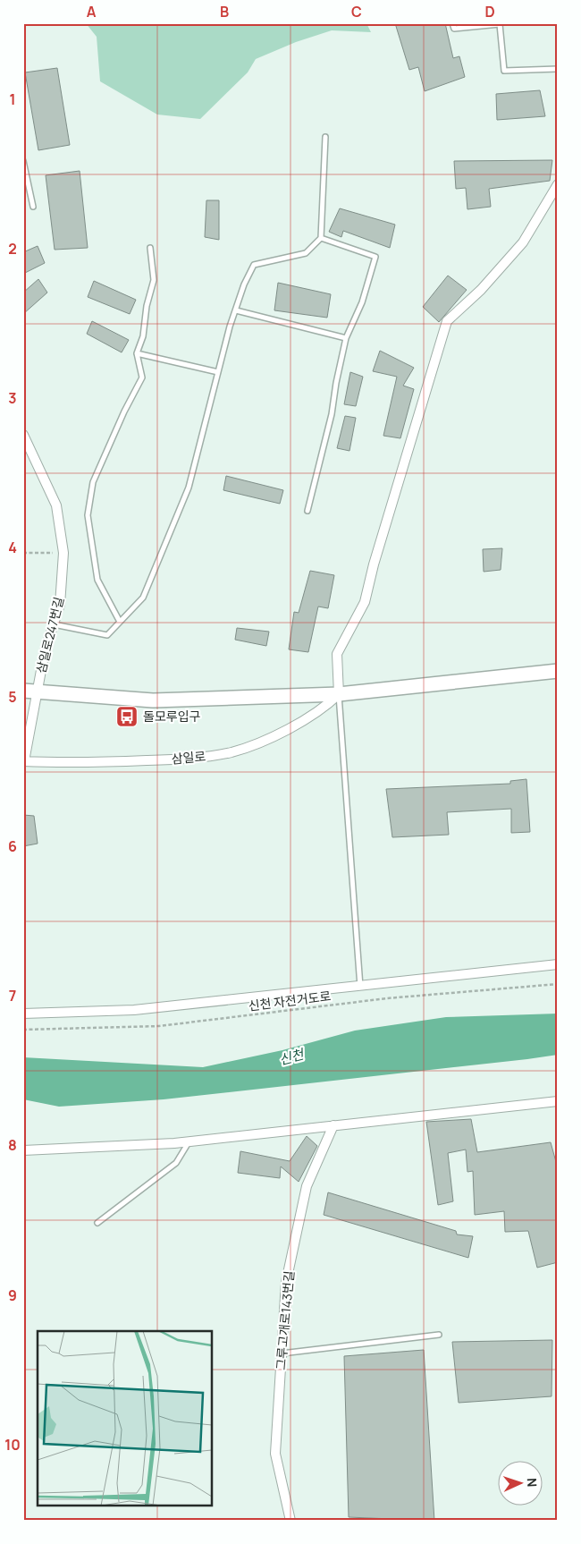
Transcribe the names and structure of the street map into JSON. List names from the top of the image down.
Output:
{
  "streets": {
    "street": ["삼일로247번길", "삼일로", "그루고개로143번길"],
    "path": ["신천 자전거도로"]
  },
  "crossings": [
    ["삼일로247번길", "삼일로"]
  ],
  "water": ["신천"],
  "places": {
    "bus stop": ["돌모루입구"]
  },
  "north": "right",
  "grid": {
    "columns": [
      "A",
      "B",
      "C",
      "D"
    ],
    "rows": [
      "1",
      "2",
      "3",
      "4",
      "5",
      "6",
      "7",
      "8",
      "9",
      "10"
    ]
  }
}
